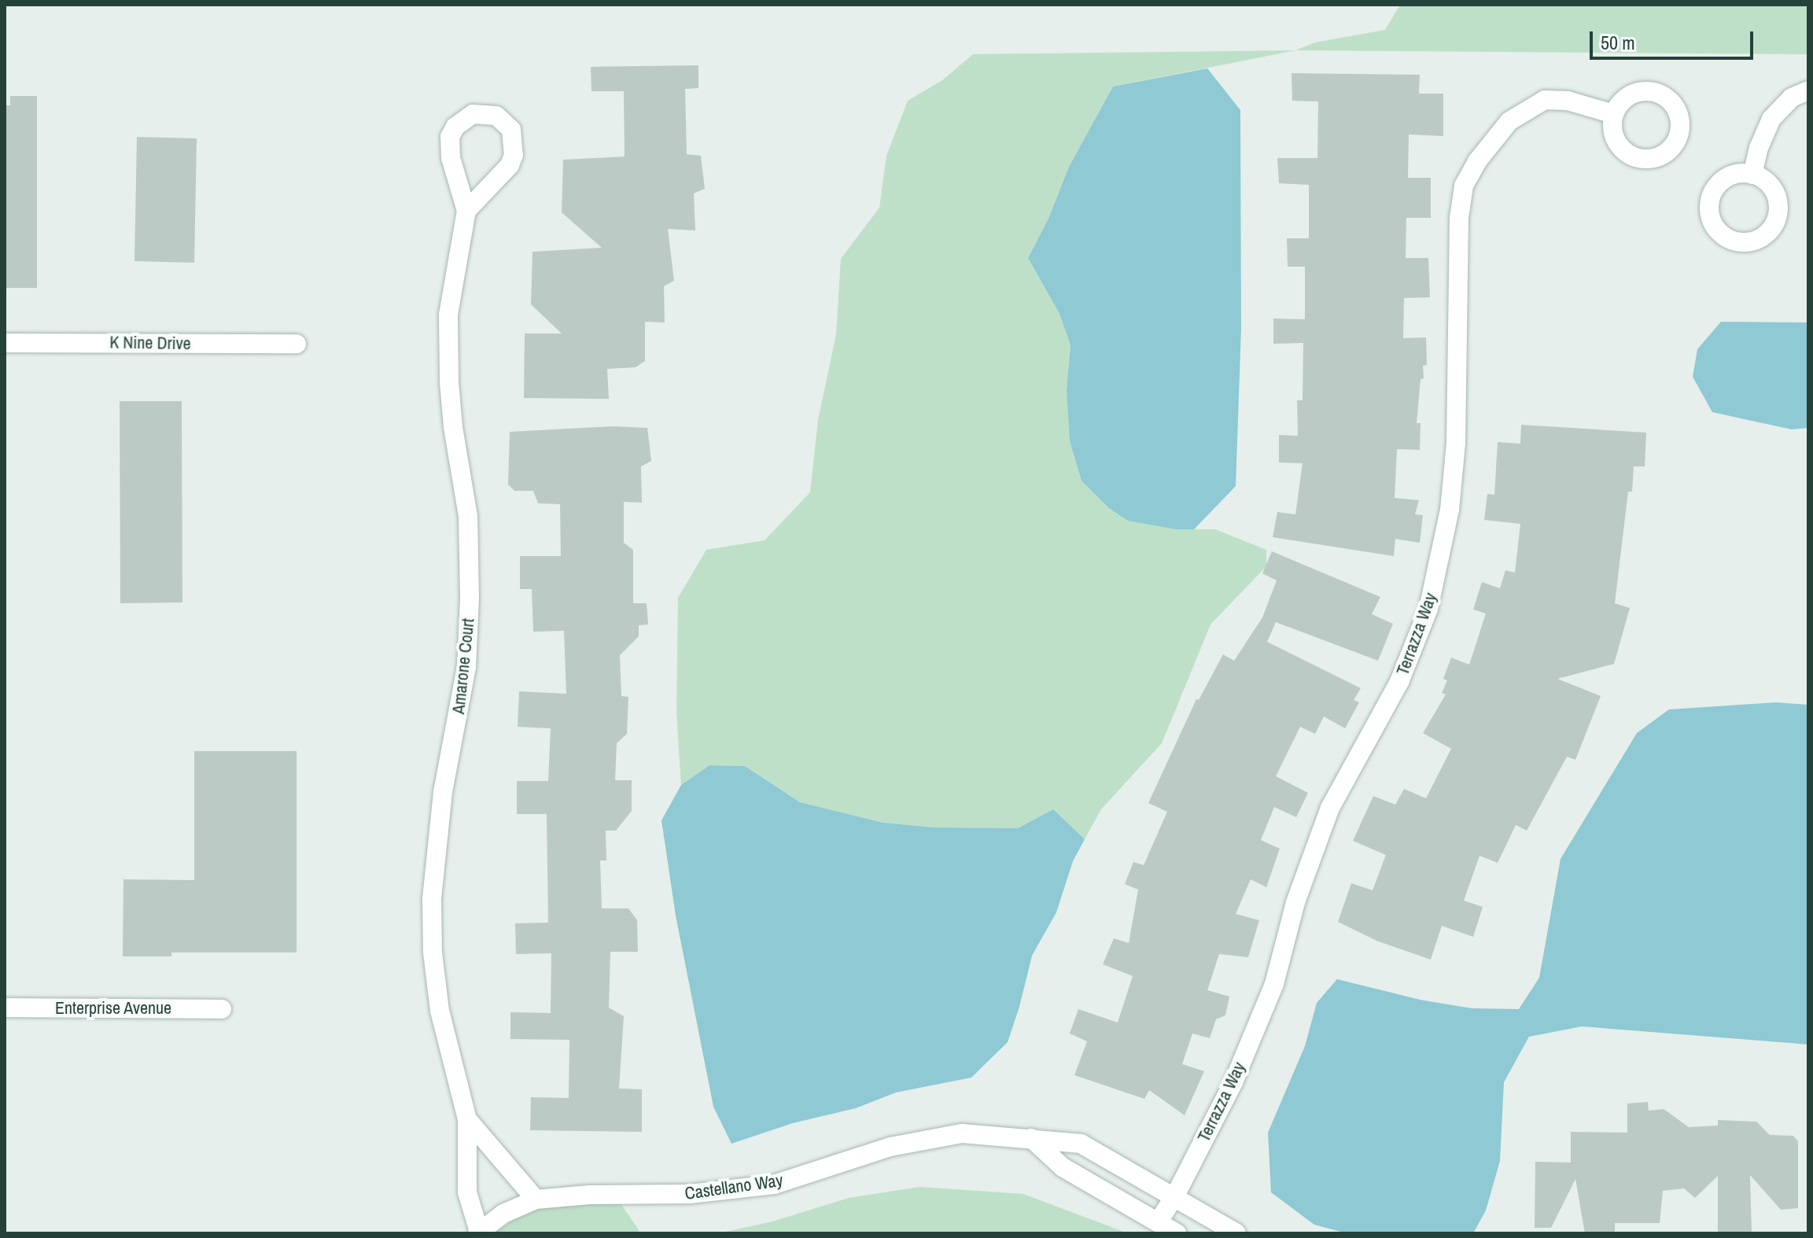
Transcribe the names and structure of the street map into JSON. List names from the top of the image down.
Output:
{
  "streets": {
    "street": [
      "K Nine Drive",
      "Terrazza Way",
      "Amarone Court",
      "Enterprise Avenue",
      "Castellano Way"
    ]
  },
  "crossings": [
    ["Terrazza Way", "Castellano Way"]
  ],
  "scale_bar": "50 m"
}
